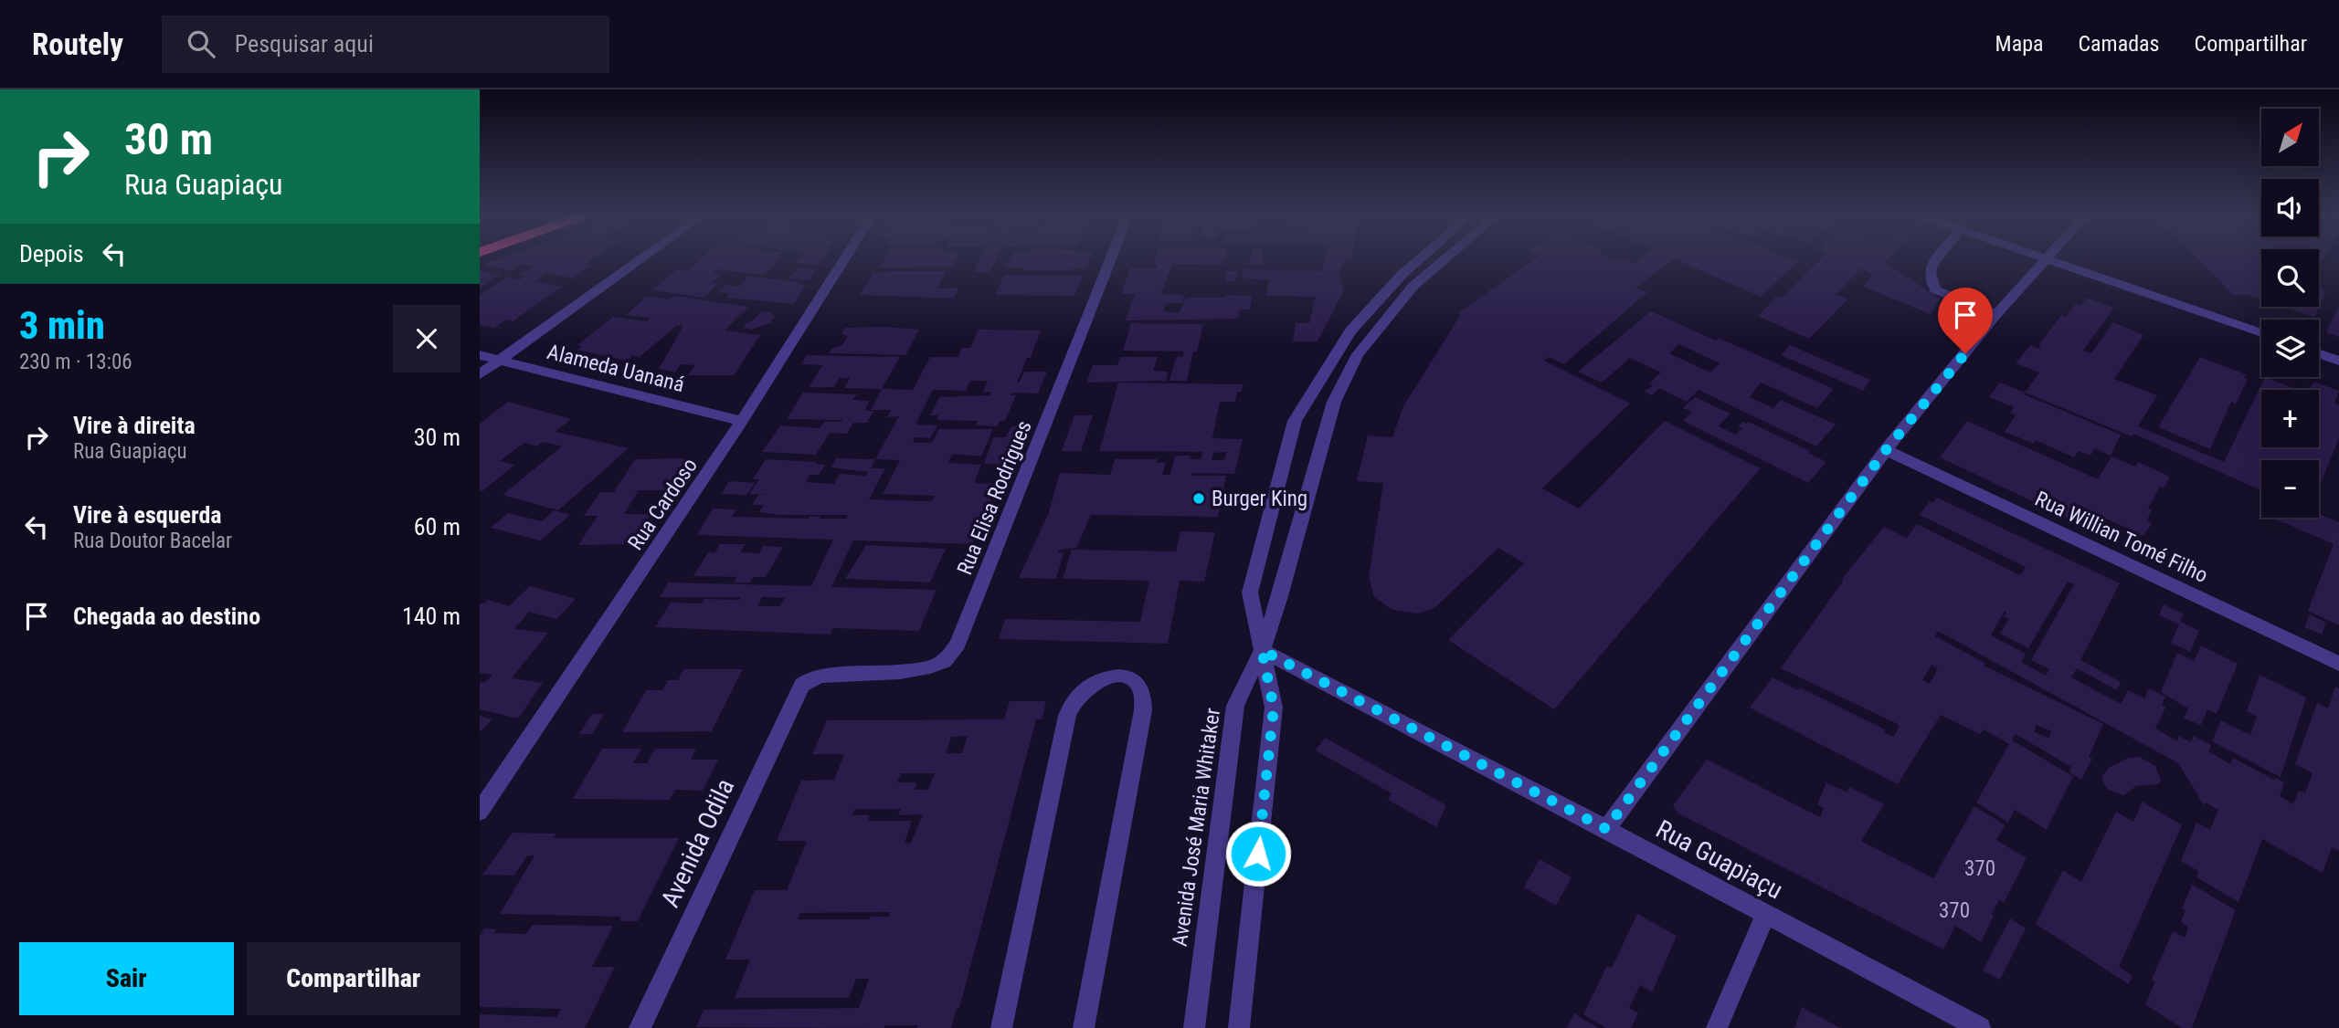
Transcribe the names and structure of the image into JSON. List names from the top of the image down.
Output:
{
  "streets": {
    "street": [
      "Alameda Uananá",
      "Rua Elisa Rodrigues",
      "Rua Cardoso",
      "Rua Willian Tomé Filho",
      "Avenida José Maria Whitaker",
      "Avenida Odila",
      "Rua Guapiaçu"
    ]
  },
  "crossings": [
    ["Alameda Uananá", "Rua Cardoso"],
    ["Rua Elisa Rodrigues", "Avenida Odila"],
    ["Avenida José Maria Whitaker", "Rua Guapiaçu"]
  ],
  "places": ["Burger King"],
  "house_numbers": ["370", "370"],
  "north": "top right",
  "page": {
    "header": "Routely",
    "search": "Pesquisar aqui",
    "nav": ["Mapa", "Camadas", "Compartilhar"],
    "turn": ["30 m", "Rua Guapiaçu"],
    "map_buttons": ["+", "−"],
    "then": "Depois",
    "heading": ["3 min", "230 m · 13:06"],
    "list": [
      {
        "name": "Vire à direita",
        "note": "Rua Guapiaçu",
        "value": "30 m"
      },
      {
        "name": "Vire à esquerda",
        "note": "Rua Doutor Bacelar",
        "value": "60 m"
      },
      {
        "name": "Chegada ao destino",
        "value": "140 m"
      }
    ],
    "buttons": ["Sair", "Compartilhar"]
  }
}
